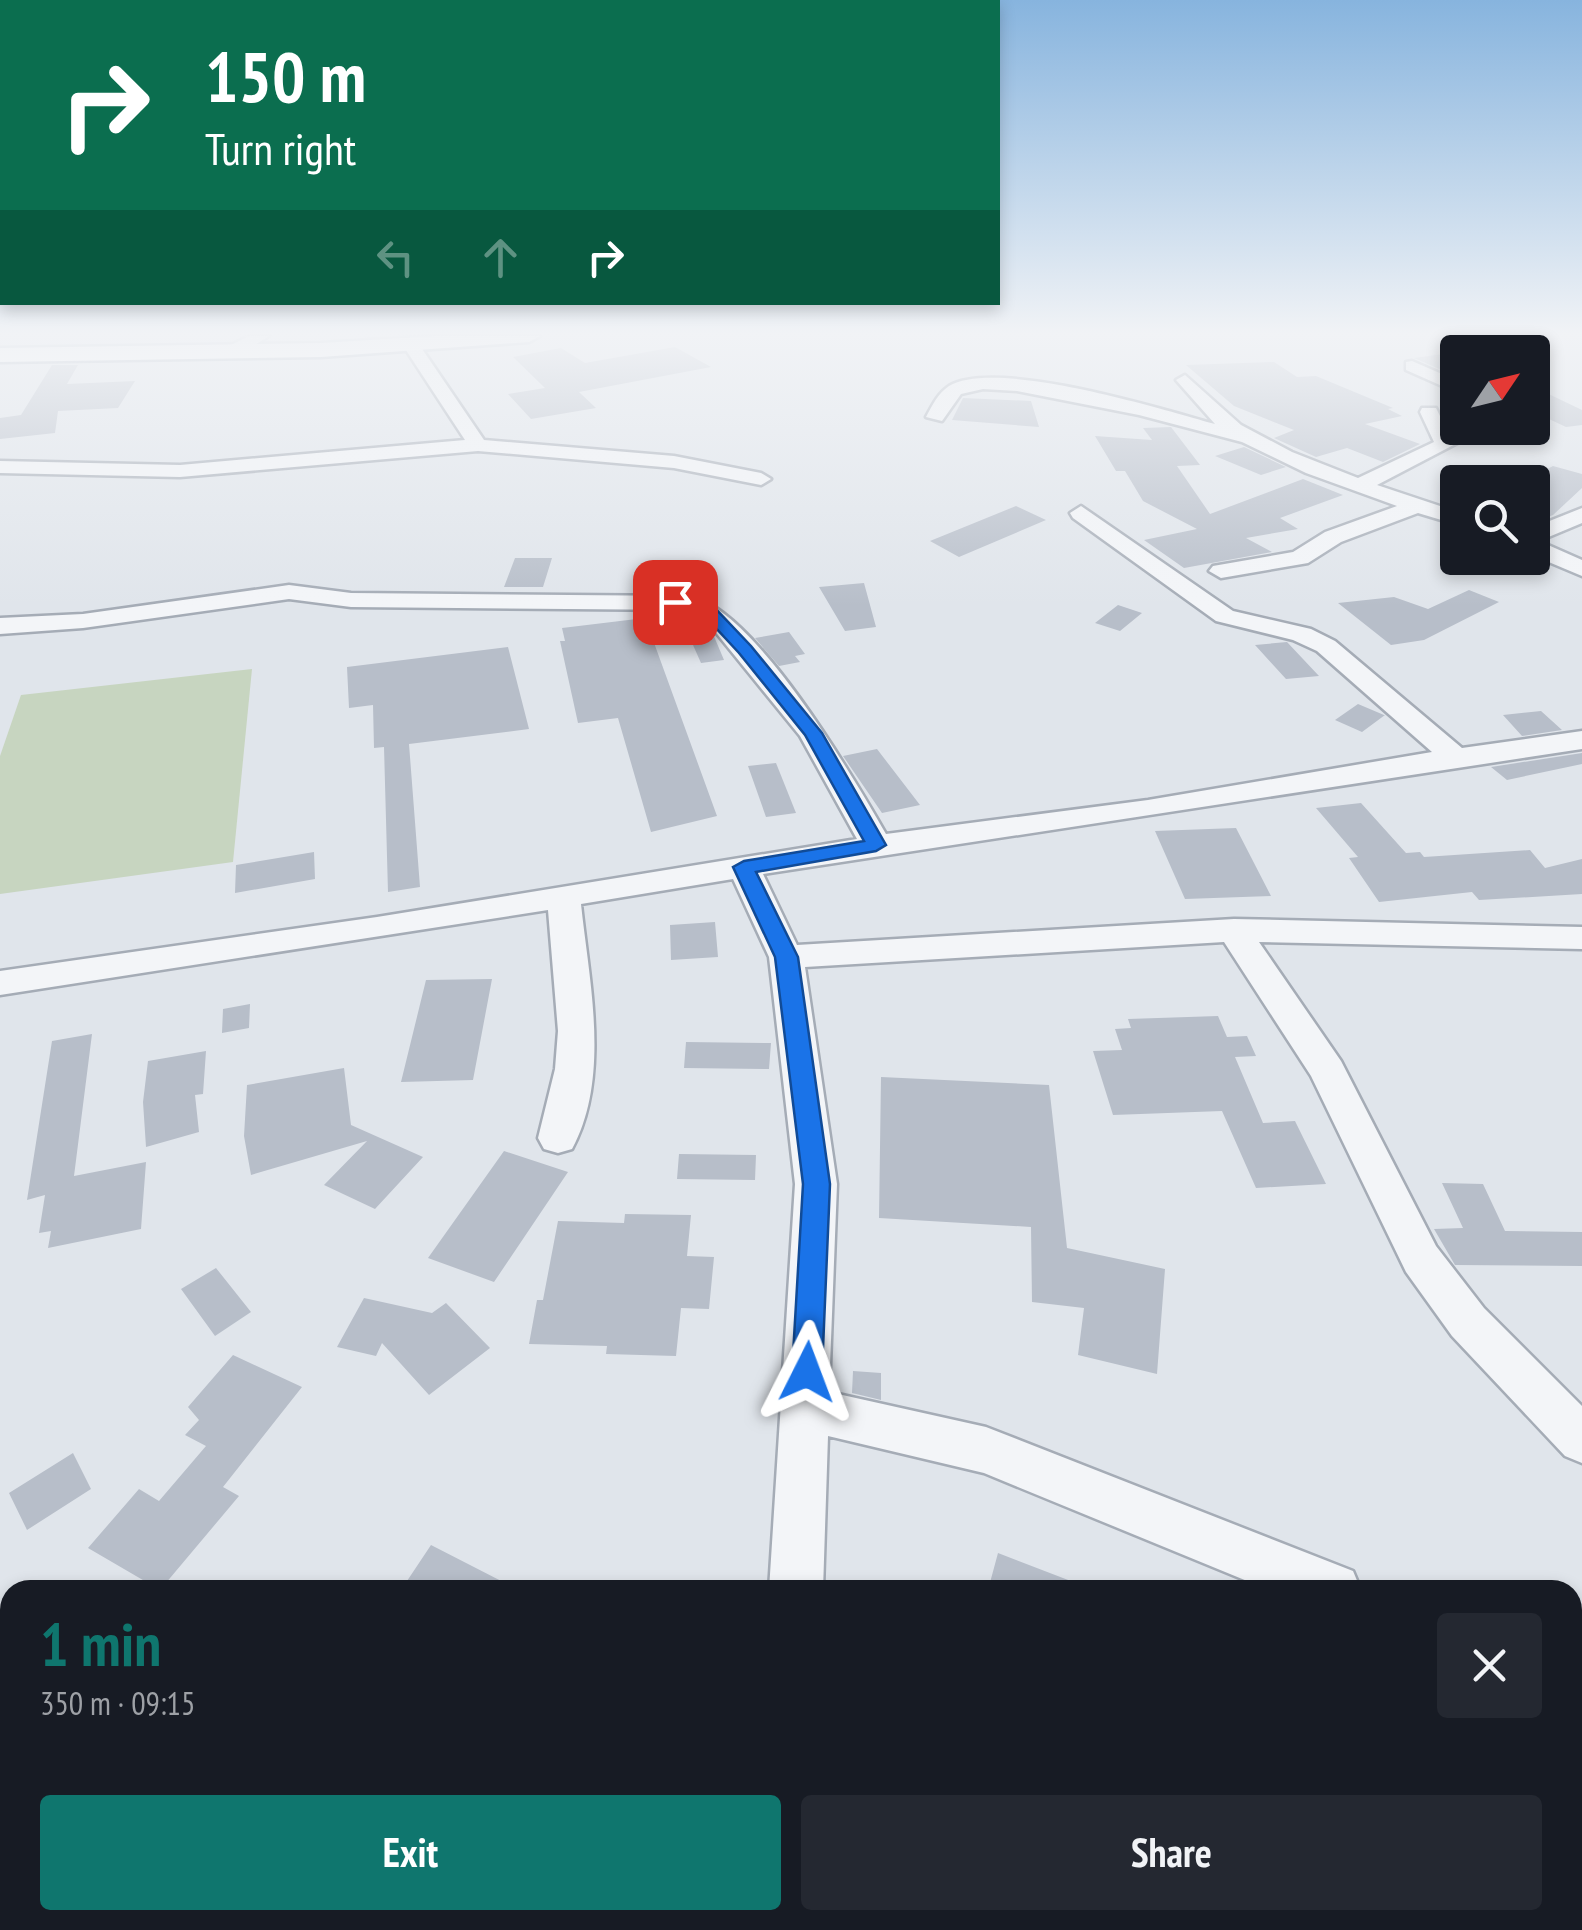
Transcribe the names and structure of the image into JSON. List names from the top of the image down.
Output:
{
  "north": "top right",
  "page": {
    "turn": ["150 m", "Turn right"],
    "heading": ["1 min", "350 m · 09:15"],
    "buttons": ["Exit", "Share"]
  }
}
